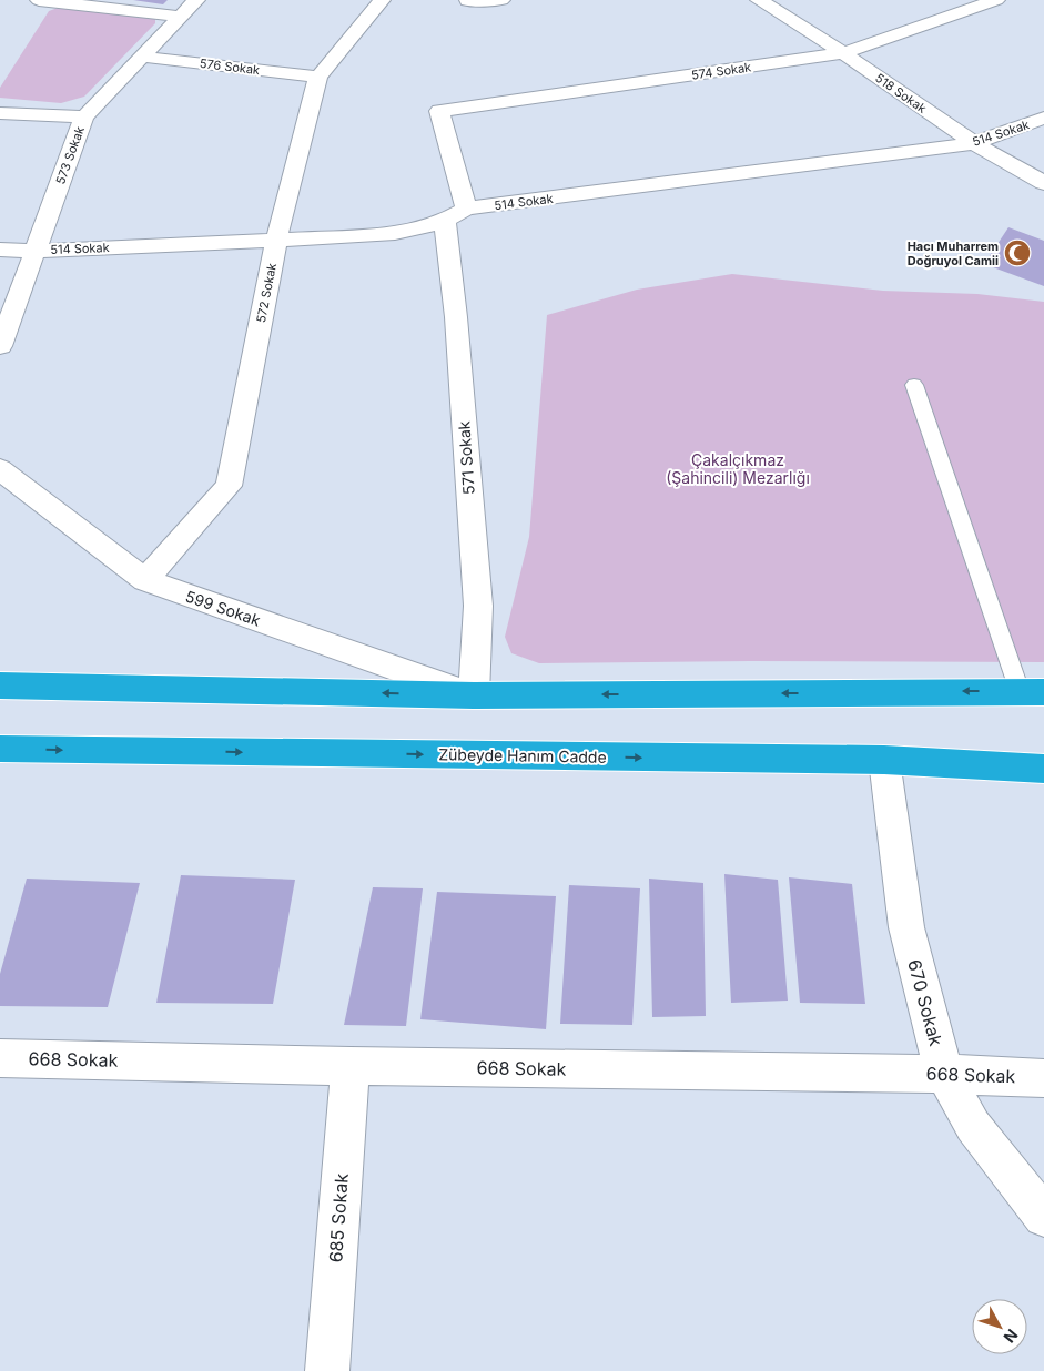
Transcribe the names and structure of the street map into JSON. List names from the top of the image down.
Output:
{
  "streets": {
    "highway": ["Zübeyde Hanım Cadde"],
    "street": [
      "576 Sokak",
      "574 Sokak",
      "518 Sokak",
      "514 Sokak",
      "573 Sokak",
      "572 Sokak",
      "571 Sokak",
      "599 Sokak",
      "670 Sokak",
      "668 Sokak",
      "685 Sokak"
    ]
  },
  "crossings": [
    ["576 Sokak", "573 Sokak"],
    ["576 Sokak", "572 Sokak"],
    ["574 Sokak", "518 Sokak"],
    ["574 Sokak", "571 Sokak"],
    ["518 Sokak", "514 Sokak"],
    ["514 Sokak", "573 Sokak"],
    ["514 Sokak", "572 Sokak"],
    ["514 Sokak", "571 Sokak"],
    ["572 Sokak", "599 Sokak"],
    ["571 Sokak", "599 Sokak"],
    ["Zübeyde Hanım Cadde", "670 Sokak"],
    ["670 Sokak", "668 Sokak"],
    ["668 Sokak", "685 Sokak"]
  ],
  "parks": ["Çakalçıkmaz (Şahincili) Mezarlığı"],
  "places": {
    "mosque": ["Hacı Muharrem Doğruyol Camii"]
  },
  "north": "bottom right"
}
